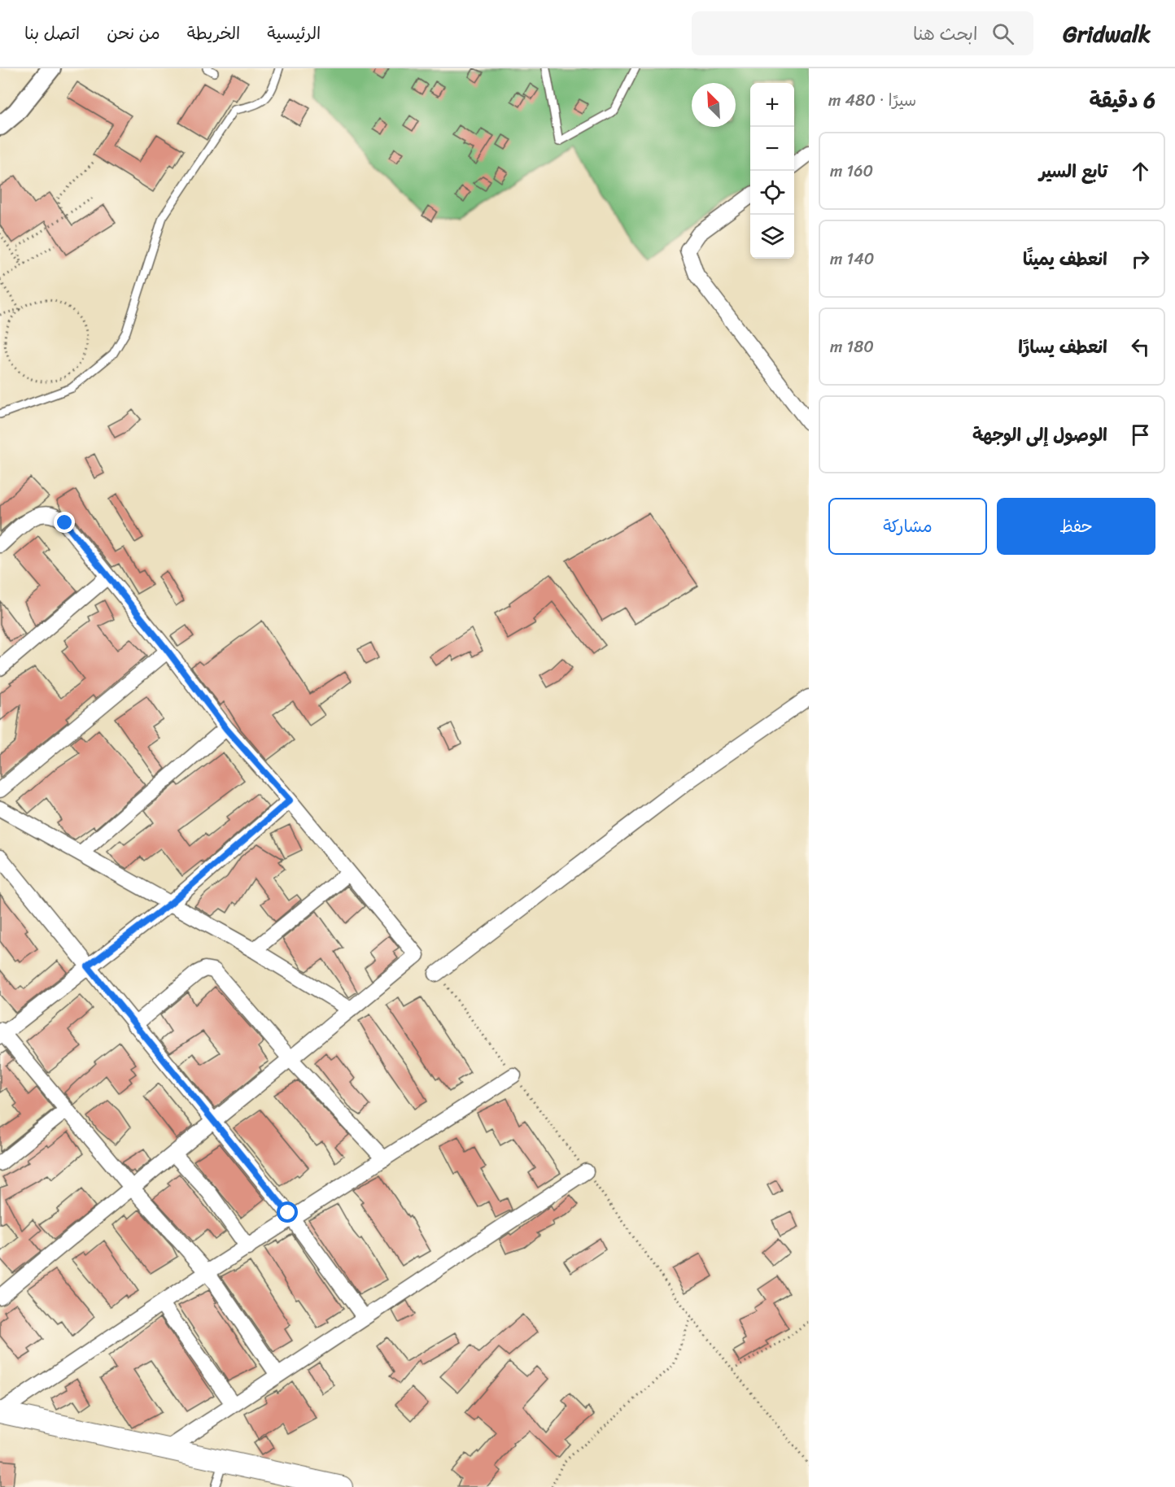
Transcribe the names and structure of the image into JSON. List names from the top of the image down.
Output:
{
  "north": "top left",
  "page": {
    "header": "Gridwalk",
    "search": "ابحث هنا",
    "nav": [
      "الرئيسية",
      "الخريطة",
      "من نحن",
      "اتصل بنا"
    ],
    "heading": ["6 دقيقة", "سيرًا · 480 m"],
    "map_buttons": ["+", "−"],
    "list": [
      ["تابع السير", "160 m"],
      ["انعطف يمينًا", "140 m"],
      ["انعطف يسارًا", "180 m"],
      "الوصول إلى الوجهة"
    ],
    "buttons": ["حفظ", "مشاركة"]
  }
}
